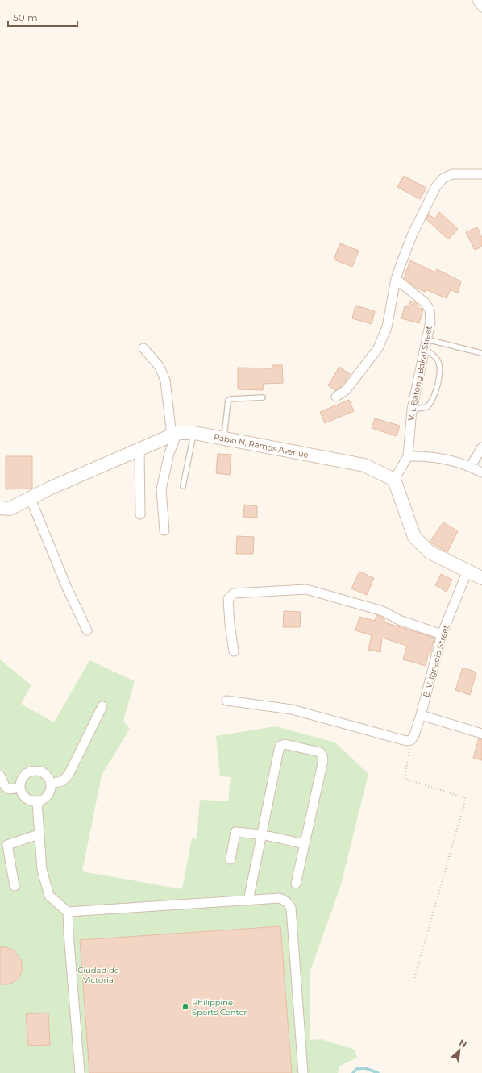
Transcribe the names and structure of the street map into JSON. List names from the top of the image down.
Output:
{
  "streets": {
    "street": ["V. I. Batong Bakal Street", "Pablo N. Ramos Avenue", "E. V. Ignacio Street"]
  },
  "crossings": [
    ["V. I. Batong Bakal Street", "Pablo N. Ramos Avenue"]
  ],
  "parks": ["Ciudad de Victoria"],
  "places": ["Philippine Sports Center"],
  "scale_bar": "50 m",
  "north": "top right"
}
